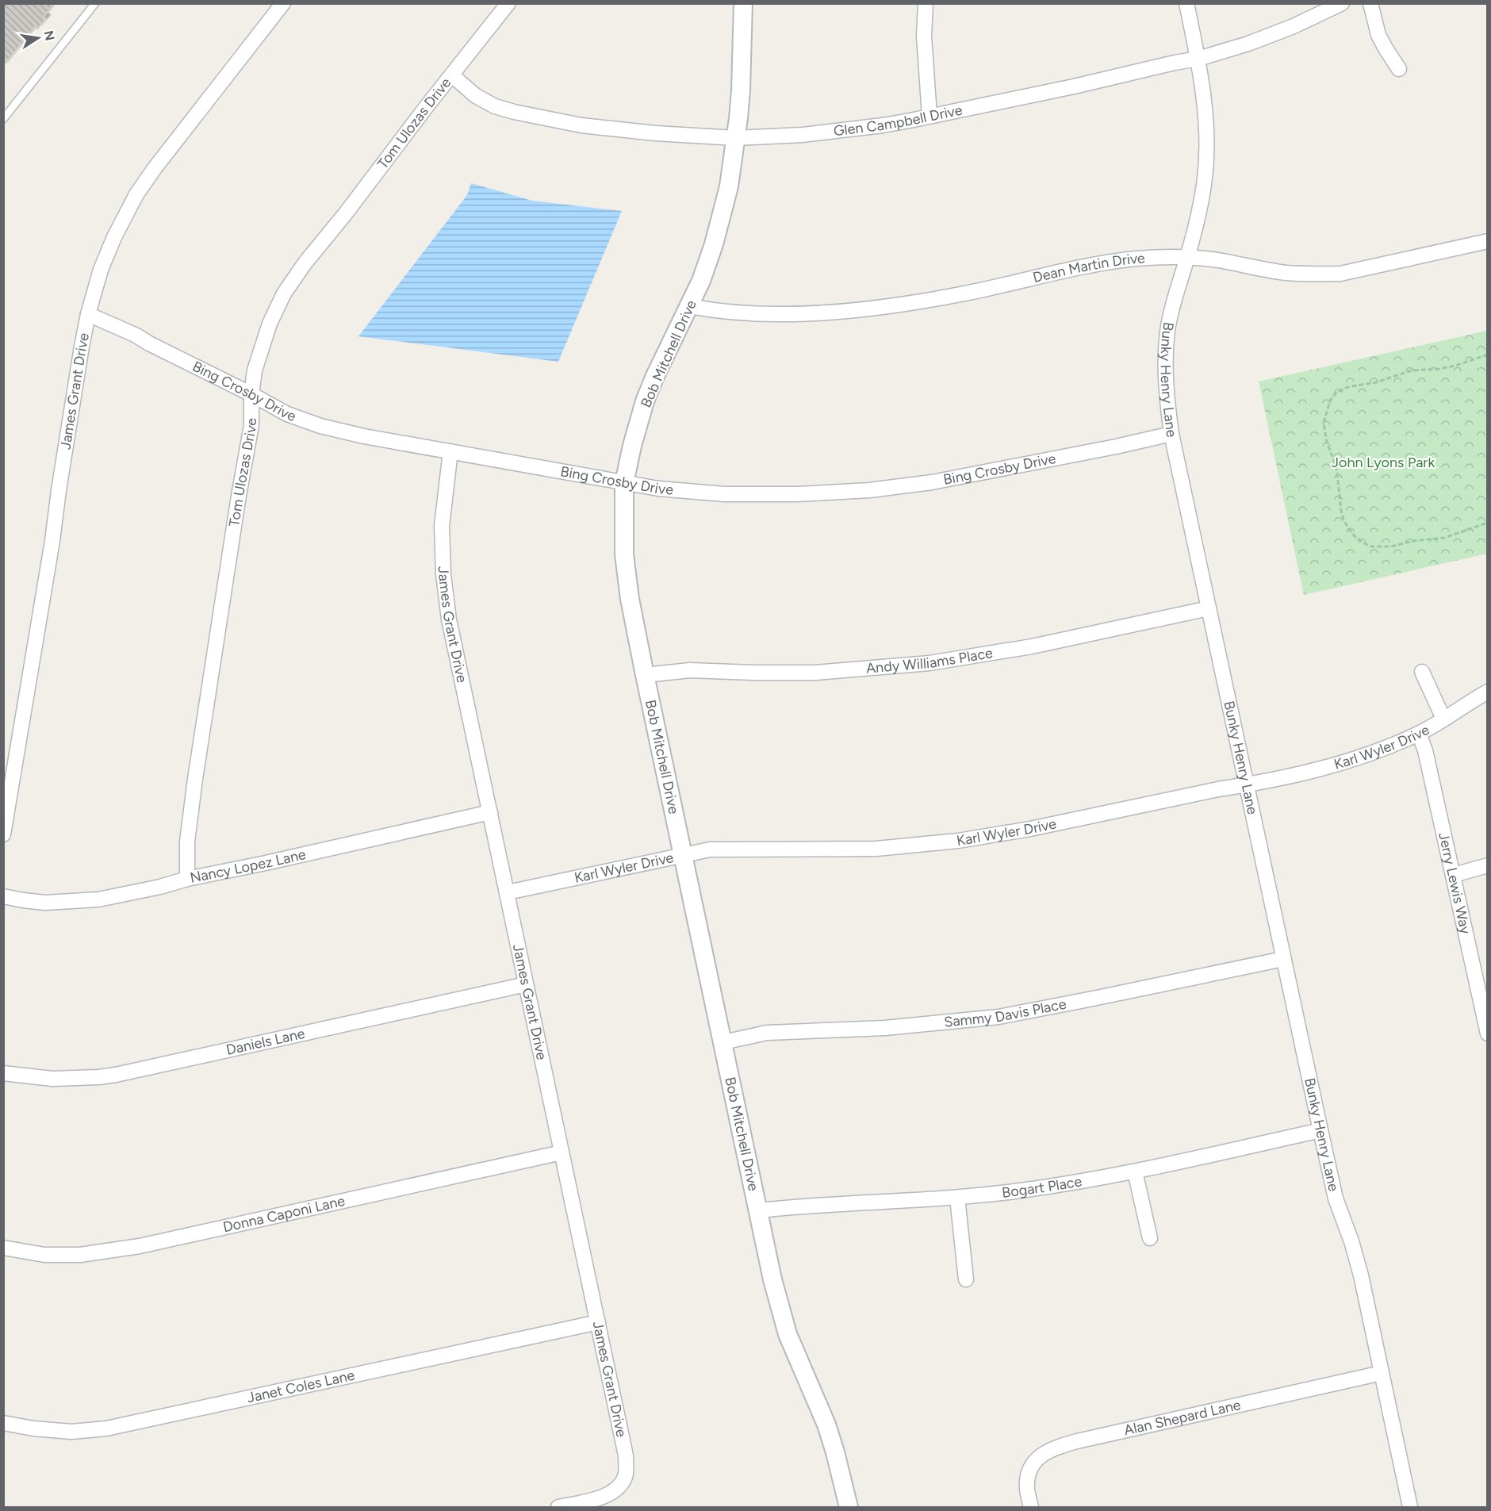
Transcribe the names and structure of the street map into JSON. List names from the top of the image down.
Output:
{
  "streets": {
    "street": [
      "Glen Campbell Drive",
      "Tom Ulozas Drive",
      "Dean Martin Drive",
      "Bob Mitchell Drive",
      "Bunky Henry Lane",
      "James Grant Drive",
      "Bing Crosby Drive",
      "Andy Williams Place",
      "Karl Wyler Drive",
      "Nancy Lopez Lane",
      "Jerry Lewis Way",
      "Sammy Davis Place",
      "Daniels Lane",
      "Bogart Place",
      "Donna Caponi Lane",
      "Janet Coles Lane",
      "Alan Shepard Lane"
    ]
  },
  "crossings": [
    ["Glen Campbell Drive", "Tom Ulozas Drive"],
    ["Glen Campbell Drive", "Bob Mitchell Drive"],
    ["Glen Campbell Drive", "Bunky Henry Lane"],
    ["Tom Ulozas Drive", "Bing Crosby Drive"],
    ["Tom Ulozas Drive", "Nancy Lopez Lane"],
    ["Dean Martin Drive", "Bob Mitchell Drive"],
    ["Dean Martin Drive", "Bunky Henry Lane"],
    ["Bob Mitchell Drive", "Bing Crosby Drive"],
    ["Bob Mitchell Drive", "Andy Williams Place"],
    ["Bob Mitchell Drive", "Karl Wyler Drive"],
    ["Bob Mitchell Drive", "Sammy Davis Place"],
    ["Bob Mitchell Drive", "Bogart Place"],
    ["Bunky Henry Lane", "Bing Crosby Drive"],
    ["Bunky Henry Lane", "Andy Williams Place"],
    ["Bunky Henry Lane", "Karl Wyler Drive"],
    ["Bunky Henry Lane", "Sammy Davis Place"],
    ["Bunky Henry Lane", "Bogart Place"],
    ["Bunky Henry Lane", "Alan Shepard Lane"],
    ["James Grant Drive", "Bing Crosby Drive"],
    ["James Grant Drive", "Karl Wyler Drive"],
    ["James Grant Drive", "Nancy Lopez Lane"],
    ["James Grant Drive", "Daniels Lane"],
    ["James Grant Drive", "Donna Caponi Lane"],
    ["James Grant Drive", "Janet Coles Lane"],
    ["Karl Wyler Drive", "Jerry Lewis Way"]
  ],
  "parks": ["John Lyons Park"],
  "north": "right"
}
